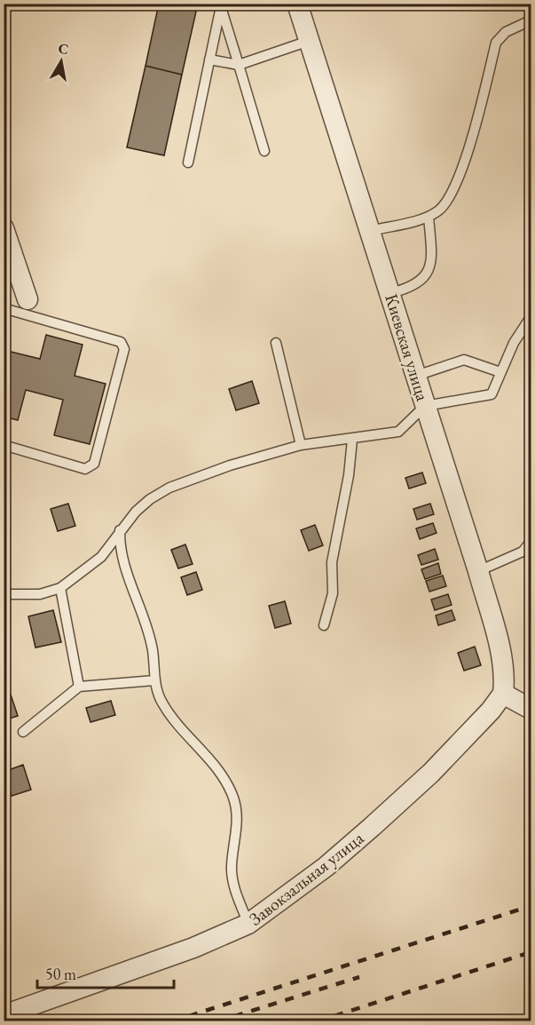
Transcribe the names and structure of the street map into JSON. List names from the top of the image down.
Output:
{
  "streets": {
    "street": ["Киевская улица", "Завокзальная улица"]
  },
  "crossings": [
    ["Киевская улица", "Завокзальная улица"]
  ],
  "scale_bar": "50 m",
  "north": "top"
}
